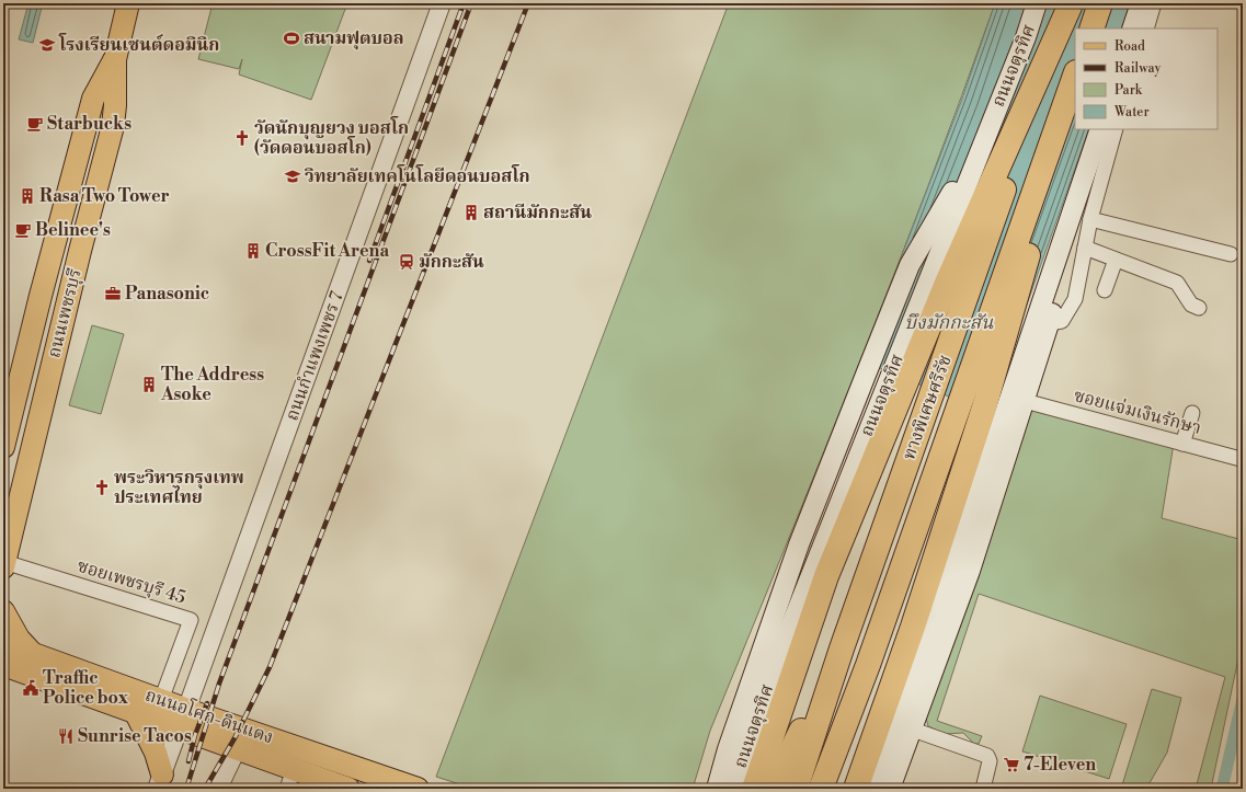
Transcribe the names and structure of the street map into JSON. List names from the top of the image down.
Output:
{
  "streets": {
    "highway": ["ทางพิเศษศรีรัช"],
    "main road": ["ถนนจตุรทิศ", "ถนนเพชรบุรี", "ถนนอโศก-ดินแดง"],
    "street": ["ถนนกำแพงเพชร 7", "ซอยแจ่มเงินรักษา", "ซอยเพชรบุรี 45"]
  },
  "crossings": [
    ["ถนนเพชรบุรี", "ซอยเพชรบุรี 45"],
    ["ถนนกำแพงเพชร 7", "ถนนอโศก-ดินแดง"],
    ["ซอยเพชรบุรี 45", "ถนนอโศก-ดินแดง"]
  ],
  "water": ["บึงมักกะสัน"],
  "places": {
    "sports": ["สนามฟุตบอล"],
    "school or university": ["โรงเรียนเซนต์ดอมินิก", "วิทยาลัยเทคโนโลยีดอนบอสโก"],
    "cafe": ["Starbucks", "Belinee's"],
    "church": ["วัดนักบุญยวง บอสโก (วัดดอนบอสโก)", "พระวิหารกรุงเทพ ประเทศไทย"],
    "building": [
      "Rasa Two Tower",
      "สถานีมักกะสัน",
      "CrossFit Arena",
      "The Address Asoke"
    ],
    "station": ["มักกะสัน"],
    "office": ["Panasonic"],
    "public building": ["Traffic Police box"],
    "restaurant": ["Sunrise Tacos"],
    "supermarket": ["7-Eleven"]
  },
  "legend": [
    "Road",
    "Railway",
    "Park",
    "Water"
  ]
}
